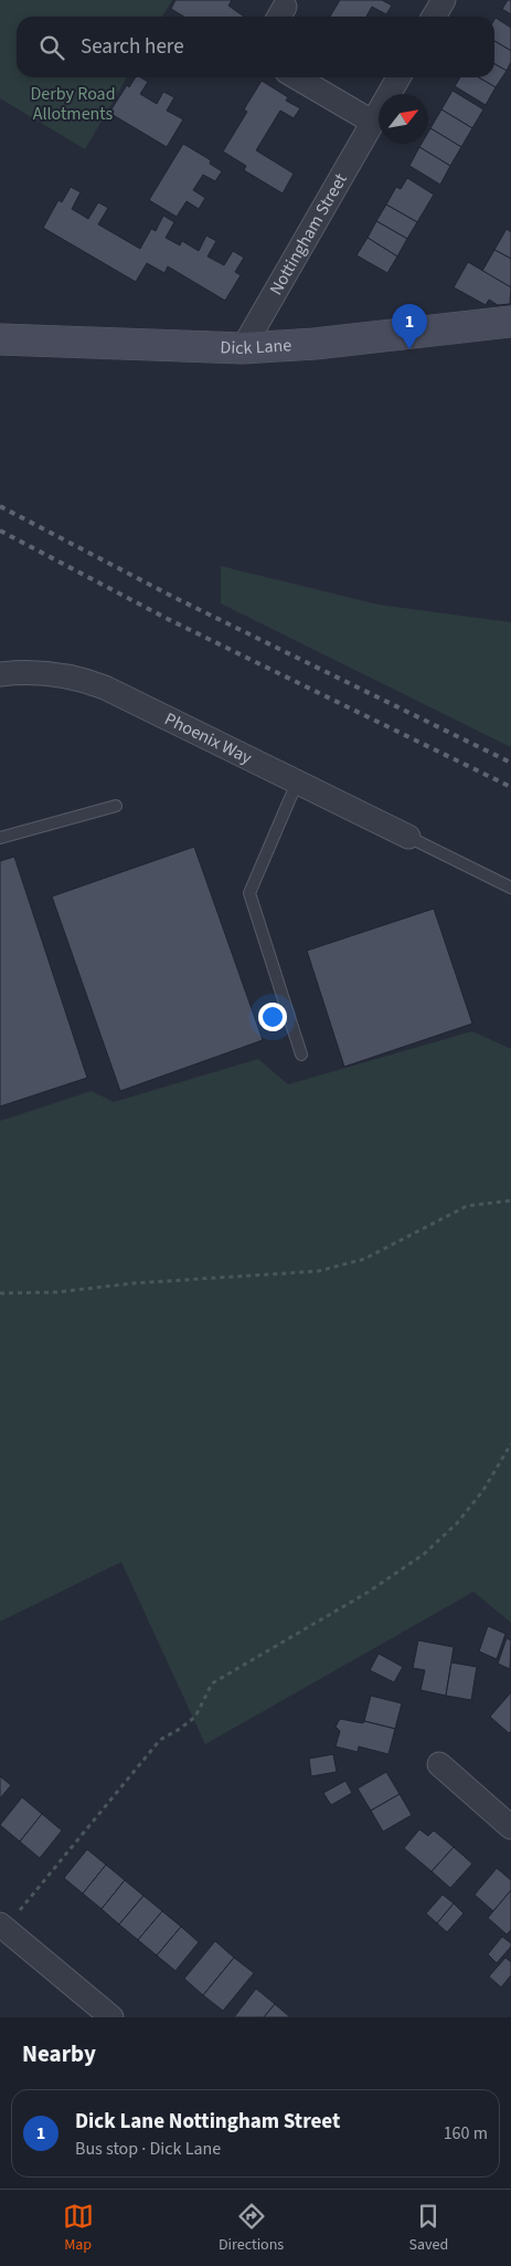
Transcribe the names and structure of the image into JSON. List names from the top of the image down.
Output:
{
  "streets": {
    "street": ["Nottingham Street", "Dick Lane", "Phoenix Way"]
  },
  "crossings": [
    ["Nottingham Street", "Dick Lane"]
  ],
  "parks": ["Derby Road Allotments"],
  "north": "top right",
  "page": {
    "search": "Search here",
    "pins": "1",
    "heading": "Nearby",
    "list": [
      {
        "mark": "1",
        "name": "Dick Lane Nottingham Street",
        "note": "Bus stop · Dick Lane",
        "value": "160 m"
      }
    ],
    "nav": ["Map", "Directions", "Saved"]
  }
}
